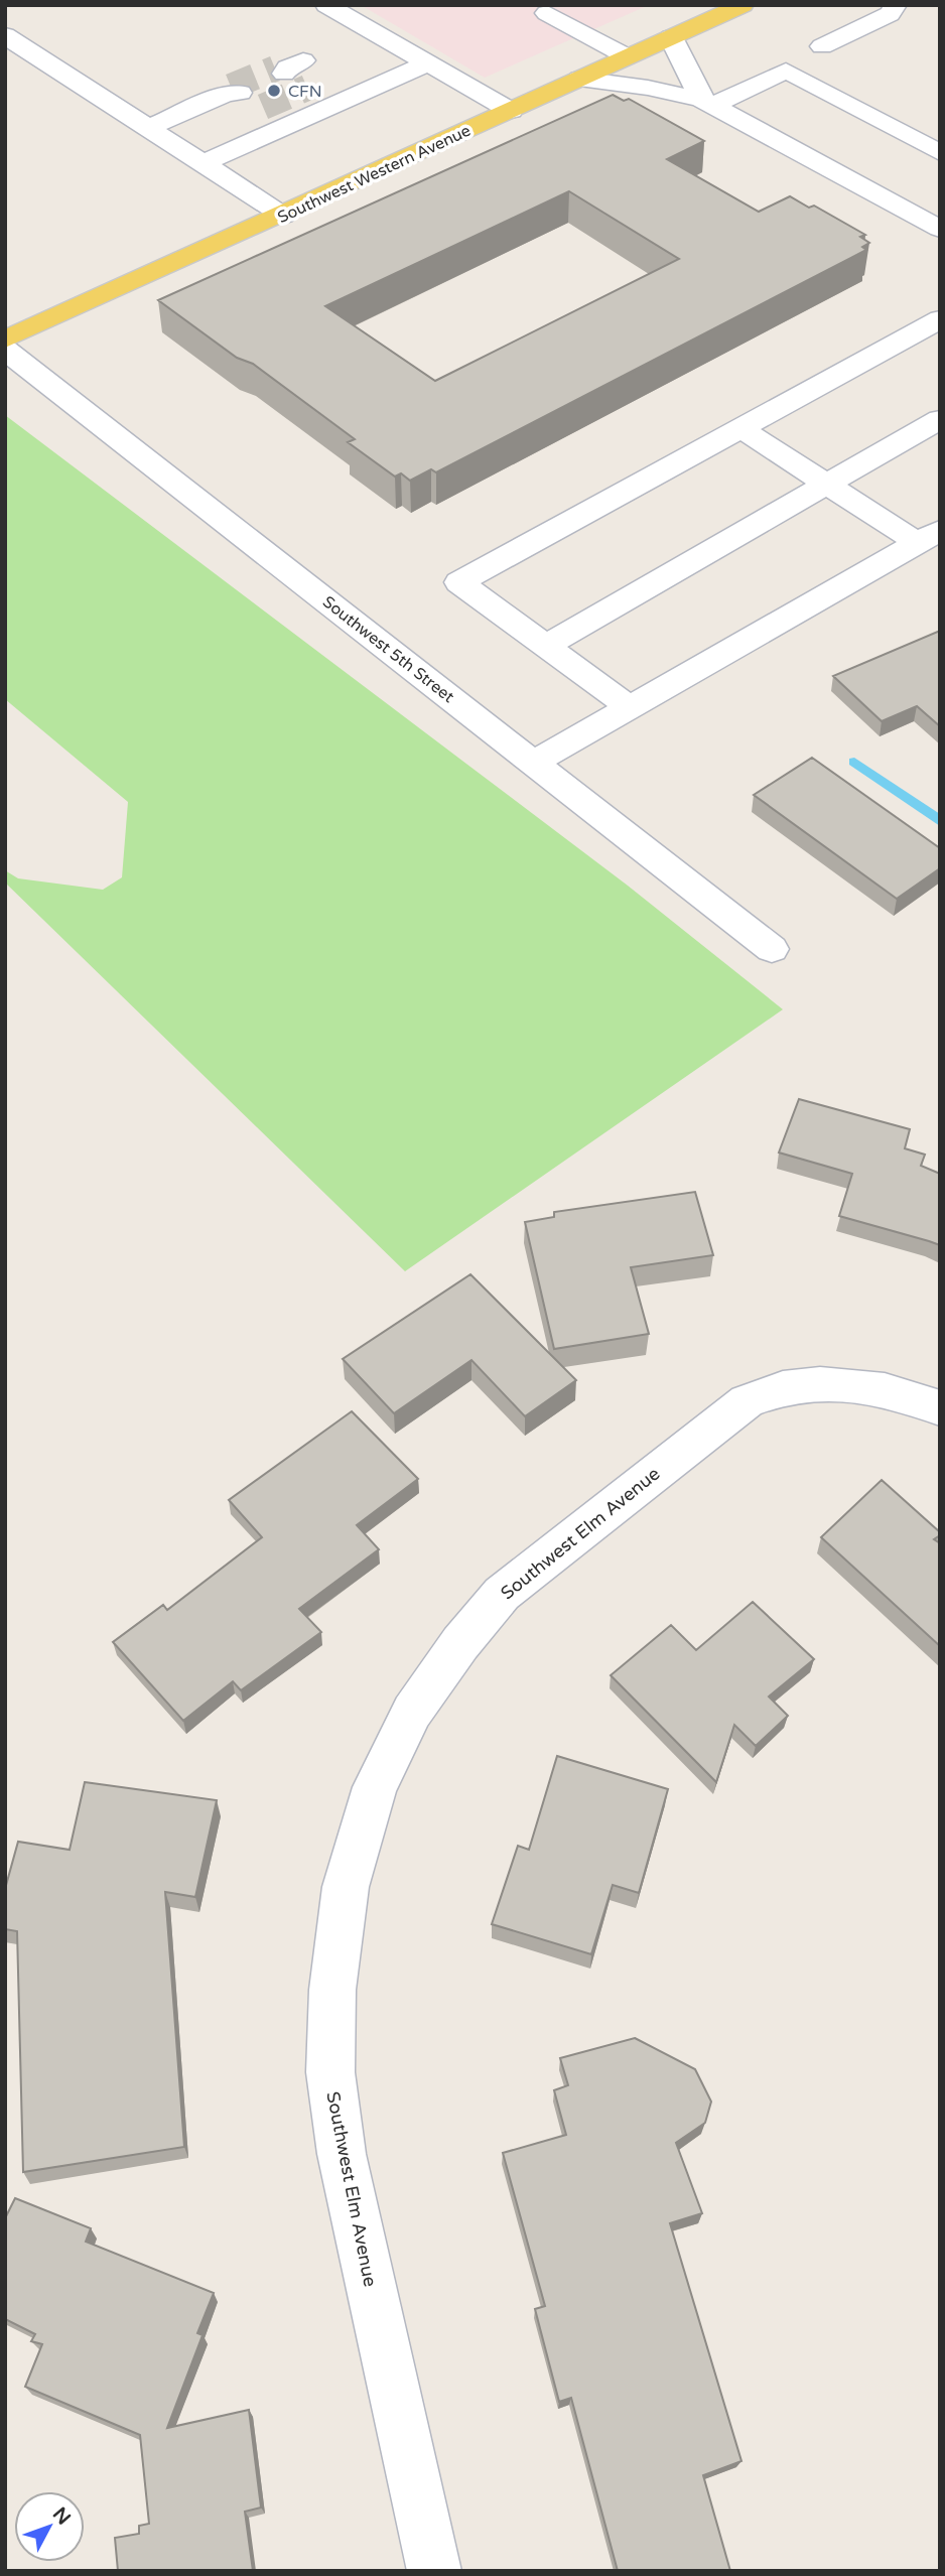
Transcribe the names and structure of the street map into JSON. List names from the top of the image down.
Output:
{
  "streets": {
    "main road": ["Southwest Western Avenue"],
    "street": ["Southwest 5th Street", "Southwest Elm Avenue"]
  },
  "places": ["CFN"],
  "north": "top right"
}
